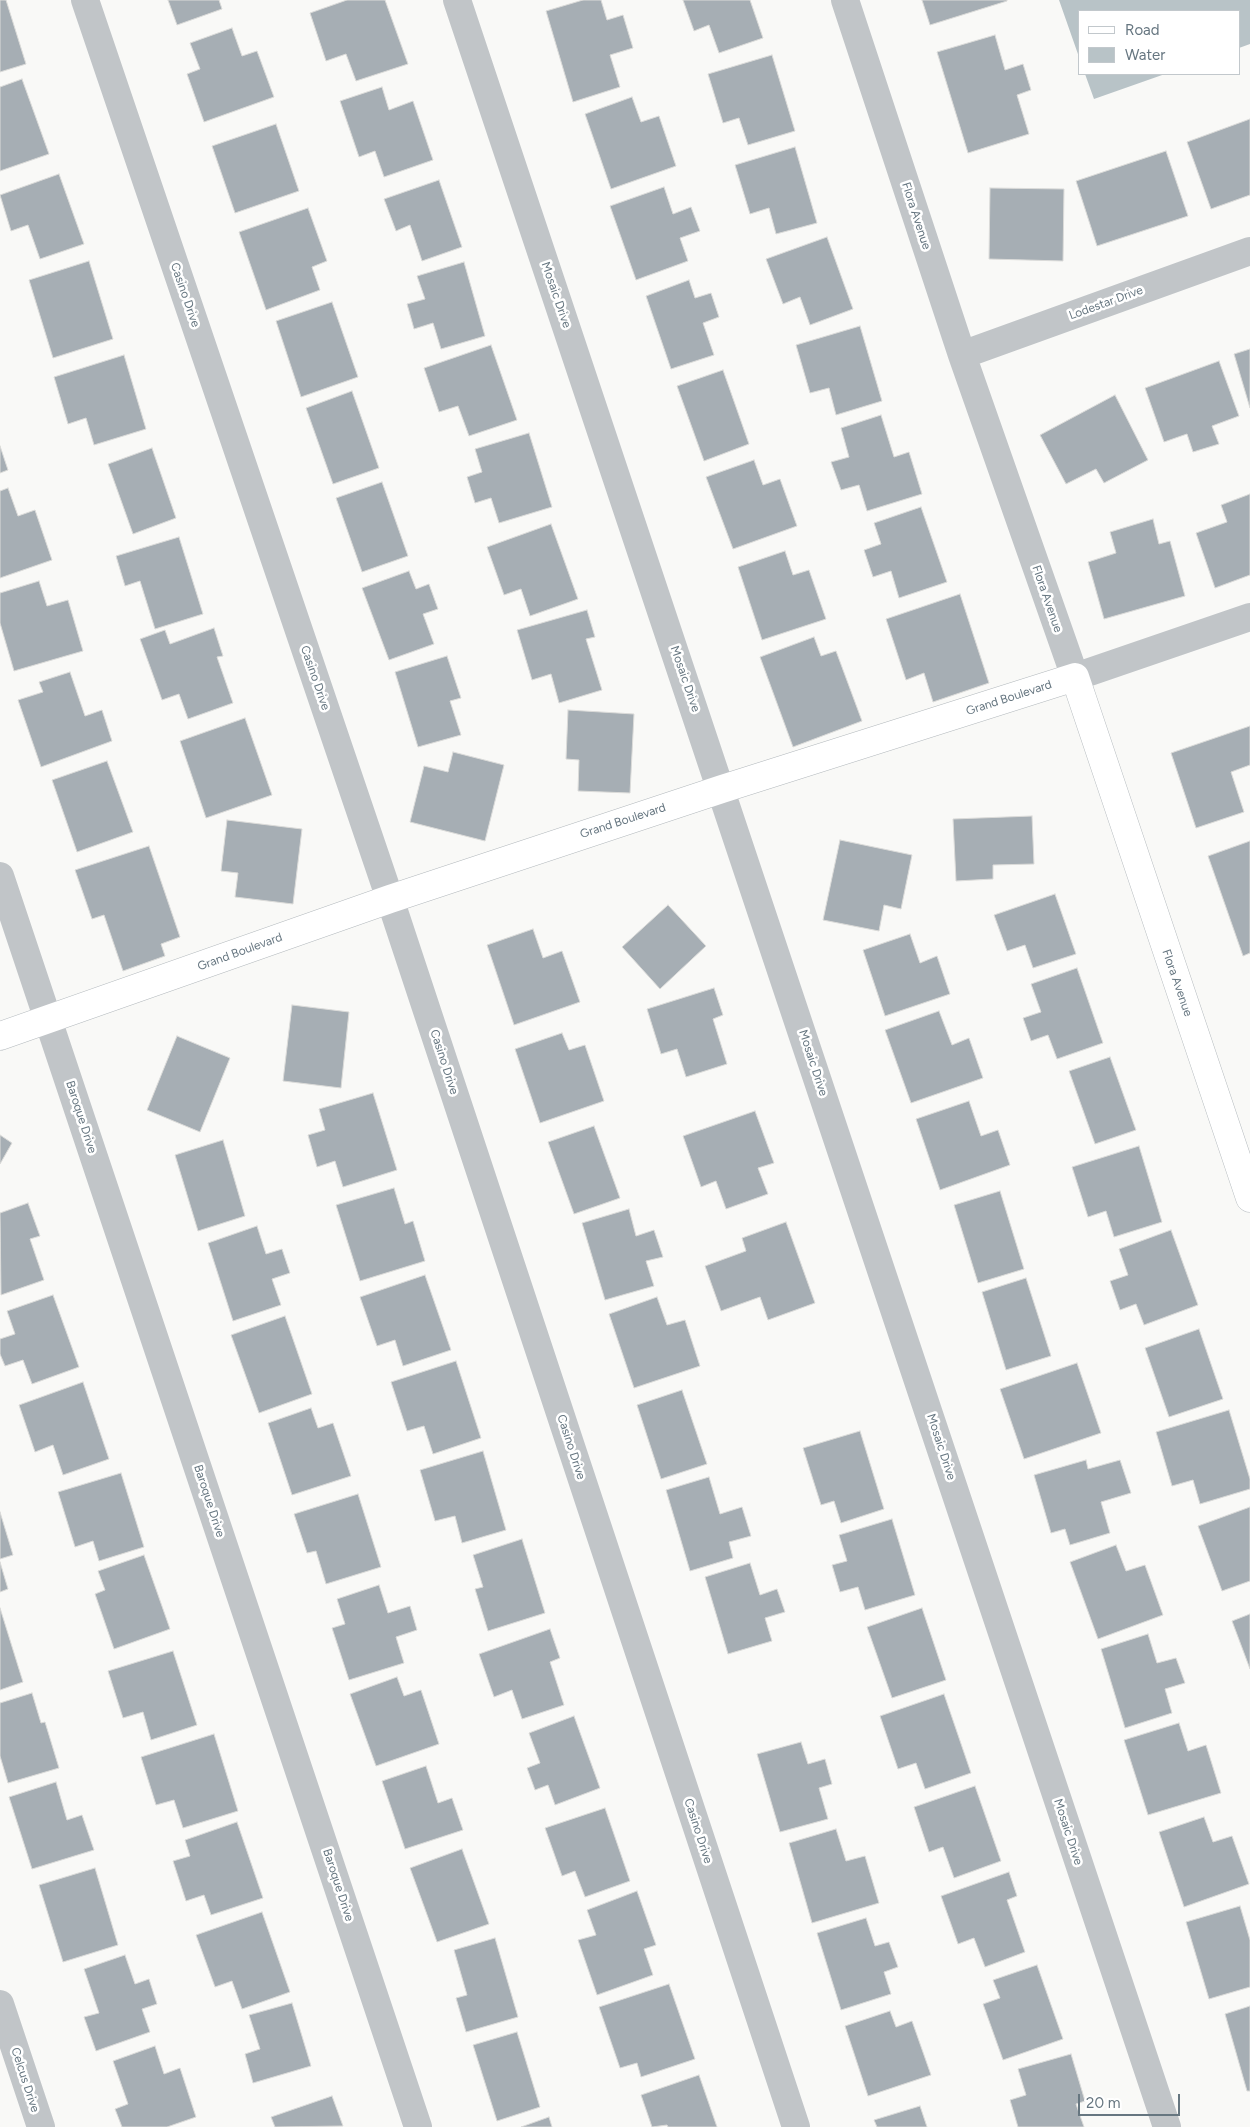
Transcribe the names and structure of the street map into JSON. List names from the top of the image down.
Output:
{
  "streets": {
    "street": [
      "Flora Avenue",
      "Casino Drive",
      "Mosaic Drive",
      "Lodestar Drive",
      "Grand Boulevard",
      "Baroque Drive",
      "Celcus Drive"
    ]
  },
  "crossings": [
    ["Flora Avenue", "Lodestar Drive"],
    ["Flora Avenue", "Grand Boulevard"],
    ["Casino Drive", "Grand Boulevard"],
    ["Mosaic Drive", "Grand Boulevard"],
    ["Grand Boulevard", "Baroque Drive"]
  ],
  "legend": ["Road", "Water"],
  "scale_bar": "20 m"
}
